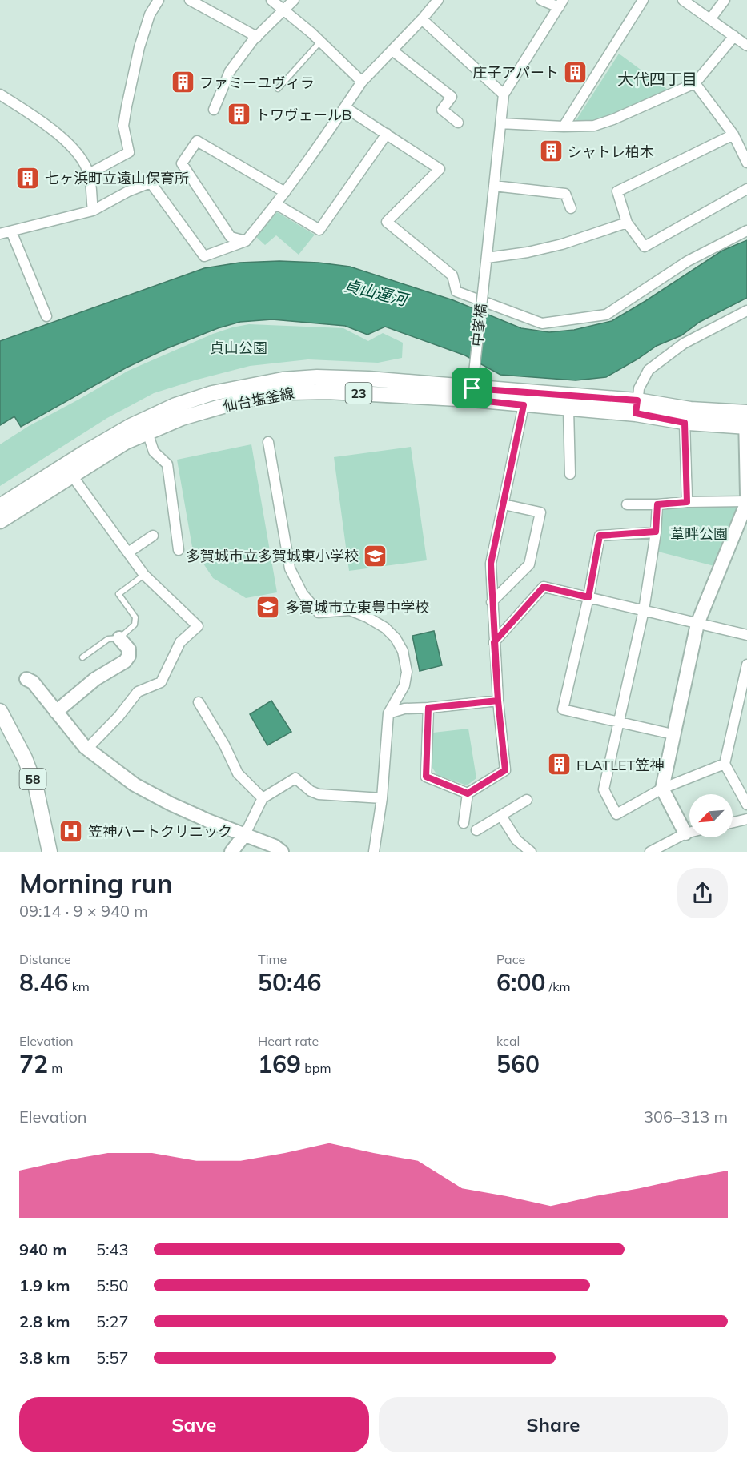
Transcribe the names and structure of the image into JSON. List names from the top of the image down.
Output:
{
  "streets": {
    "main road": ["23", "仙台塩釜線", "58"],
    "street": ["中峯橋"]
  },
  "crossings": [
    ["中峯橋", "仙台塩釜線"]
  ],
  "districts": ["大代四丁目"],
  "water": ["貞山運河"],
  "parks": ["貞山公園", "葦畔公園"],
  "places": {
    "building": [
      "庄子アパート",
      "ファミーユヴィラ",
      "トワヴェールB",
      "シャトレ柏木",
      "七ヶ浜町立遠山保育所",
      "FLATLET笠神"
    ],
    "school or university": ["多賀城市立多賀城東小学校", "多賀城市立東豊中学校"],
    "hospital": ["笠神ハートクリニック"]
  },
  "north": "bottom left",
  "page": {
    "heading": ["Morning run", "09:14 · 9 × 940 m"],
    "stats": [
      ["Distance", "8.46 km"],
      ["Time", "50:46"],
      ["Pace", "6:00 /km"],
      ["Elevation", "72 m"],
      ["Heart rate", "169 bpm"],
      ["kcal", "560"]
    ],
    "chart": ["Elevation", "306–313 m"],
    "list": [
      {
        "name": "940 m",
        "note": "5:43"
      },
      {
        "name": "1.9 km",
        "note": "5:50"
      },
      {
        "name": "2.8 km",
        "note": "5:27"
      },
      {
        "name": "3.8 km",
        "note": "5:57"
      }
    ],
    "buttons": ["Save", "Share"]
  }
}
